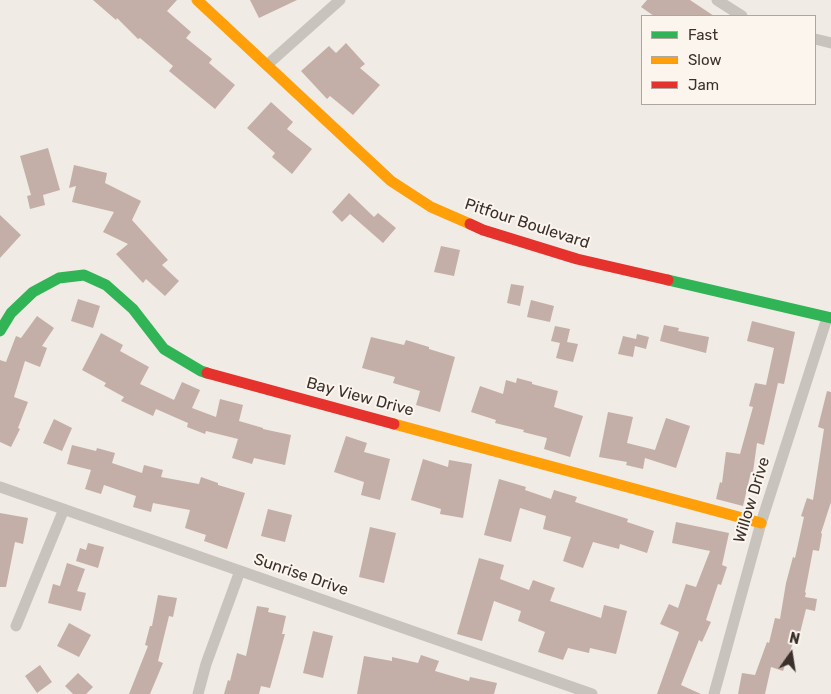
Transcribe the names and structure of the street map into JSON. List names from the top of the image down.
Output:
{
  "streets": {
    "street": [
      "Pitfour Boulevard",
      "Bay View Drive",
      "Willow Drive",
      "Sunrise Drive"
    ]
  },
  "crossings": [
    ["Pitfour Boulevard", "Willow Drive"],
    ["Bay View Drive", "Willow Drive"]
  ],
  "legend": ["Fast", "Slow", "Jam"],
  "north": "top"
}
